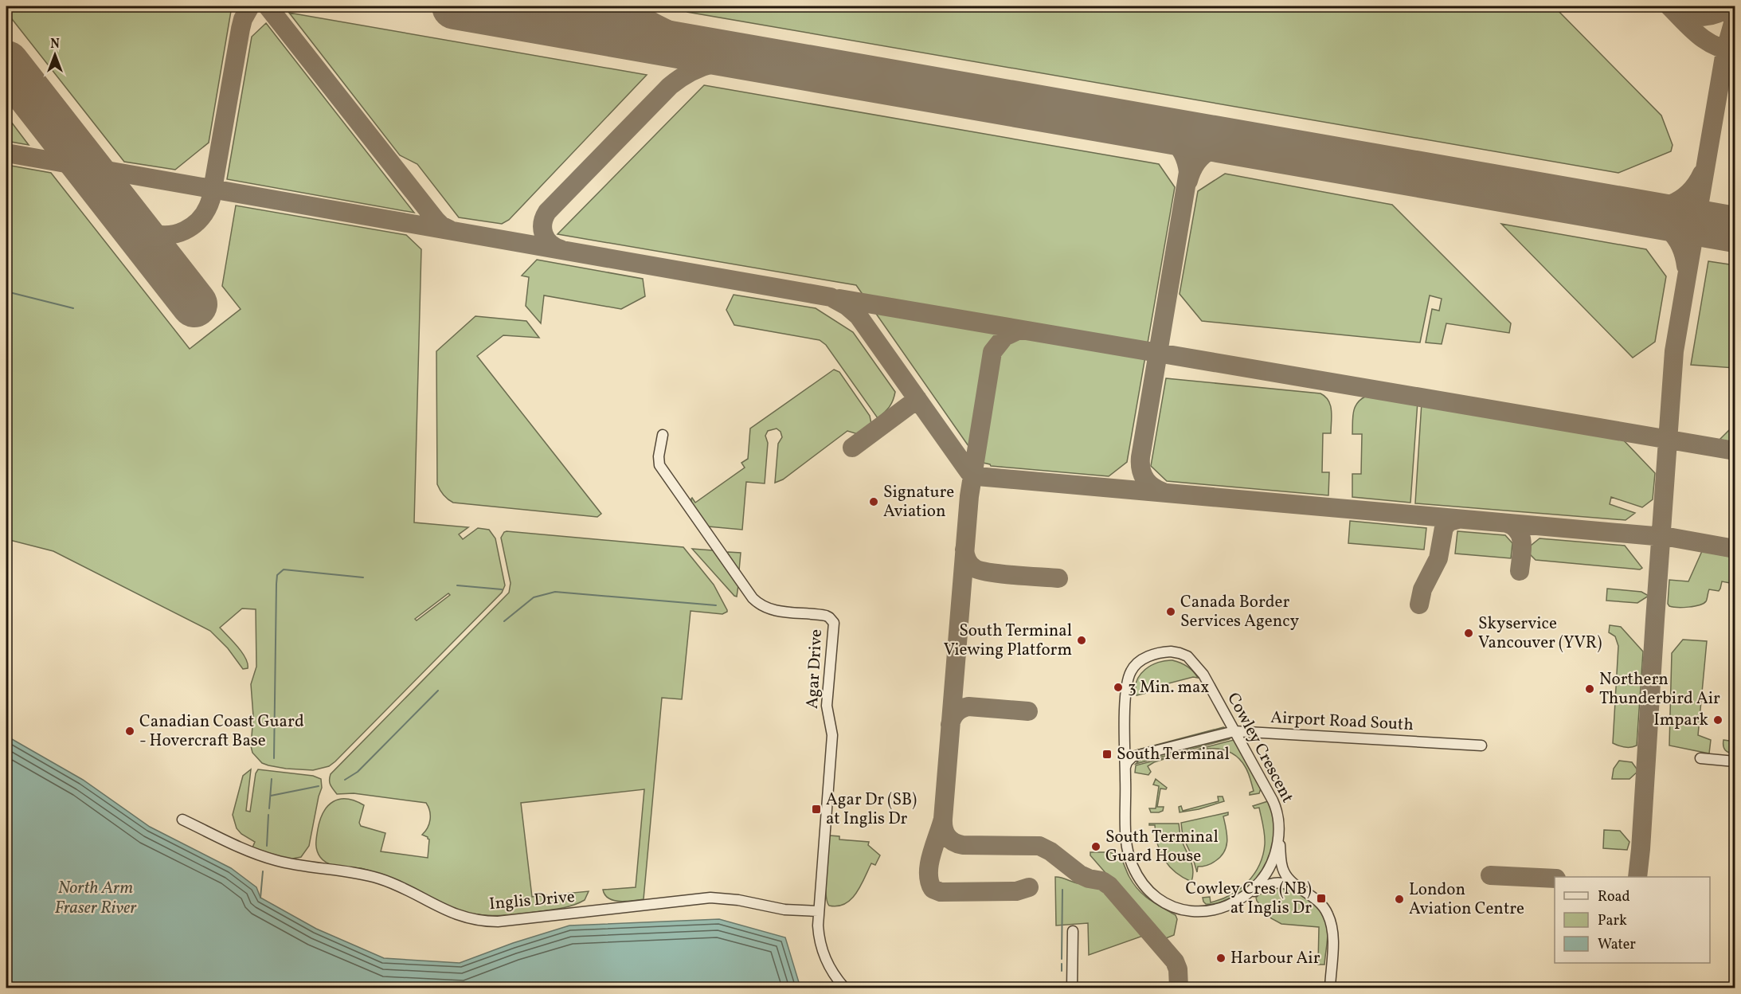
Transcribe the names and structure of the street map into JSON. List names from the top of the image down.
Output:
{
  "streets": {
    "street": [
      "Agar Drive",
      "Airport Road South",
      "Cowley Crescent",
      "Inglis Drive"
    ]
  },
  "crossings": [
    ["Agar Drive", "Inglis Drive"],
    ["Airport Road South", "Cowley Crescent"]
  ],
  "water": ["North Arm Fraser River"],
  "places": {
    "other": [
      "Signature Aviation",
      "Canada Border Services Agency",
      "Skyservice Vancouver (YVR)",
      "South Terminal Viewing Platform",
      "3 Min. max",
      "Northern Thunderbird Air",
      "Impark",
      "Canadian Coast Guard - Hovercraft Base",
      "South Terminal Guard House",
      "London Aviation Centre",
      "Harbour Air"
    ],
    "transit": ["South Terminal", "Agar Dr (SB) at Inglis Dr", "Cowley Cres (NB) at Inglis Dr"]
  },
  "legend": ["Road", "Park", "Water"],
  "north": "top"
}
